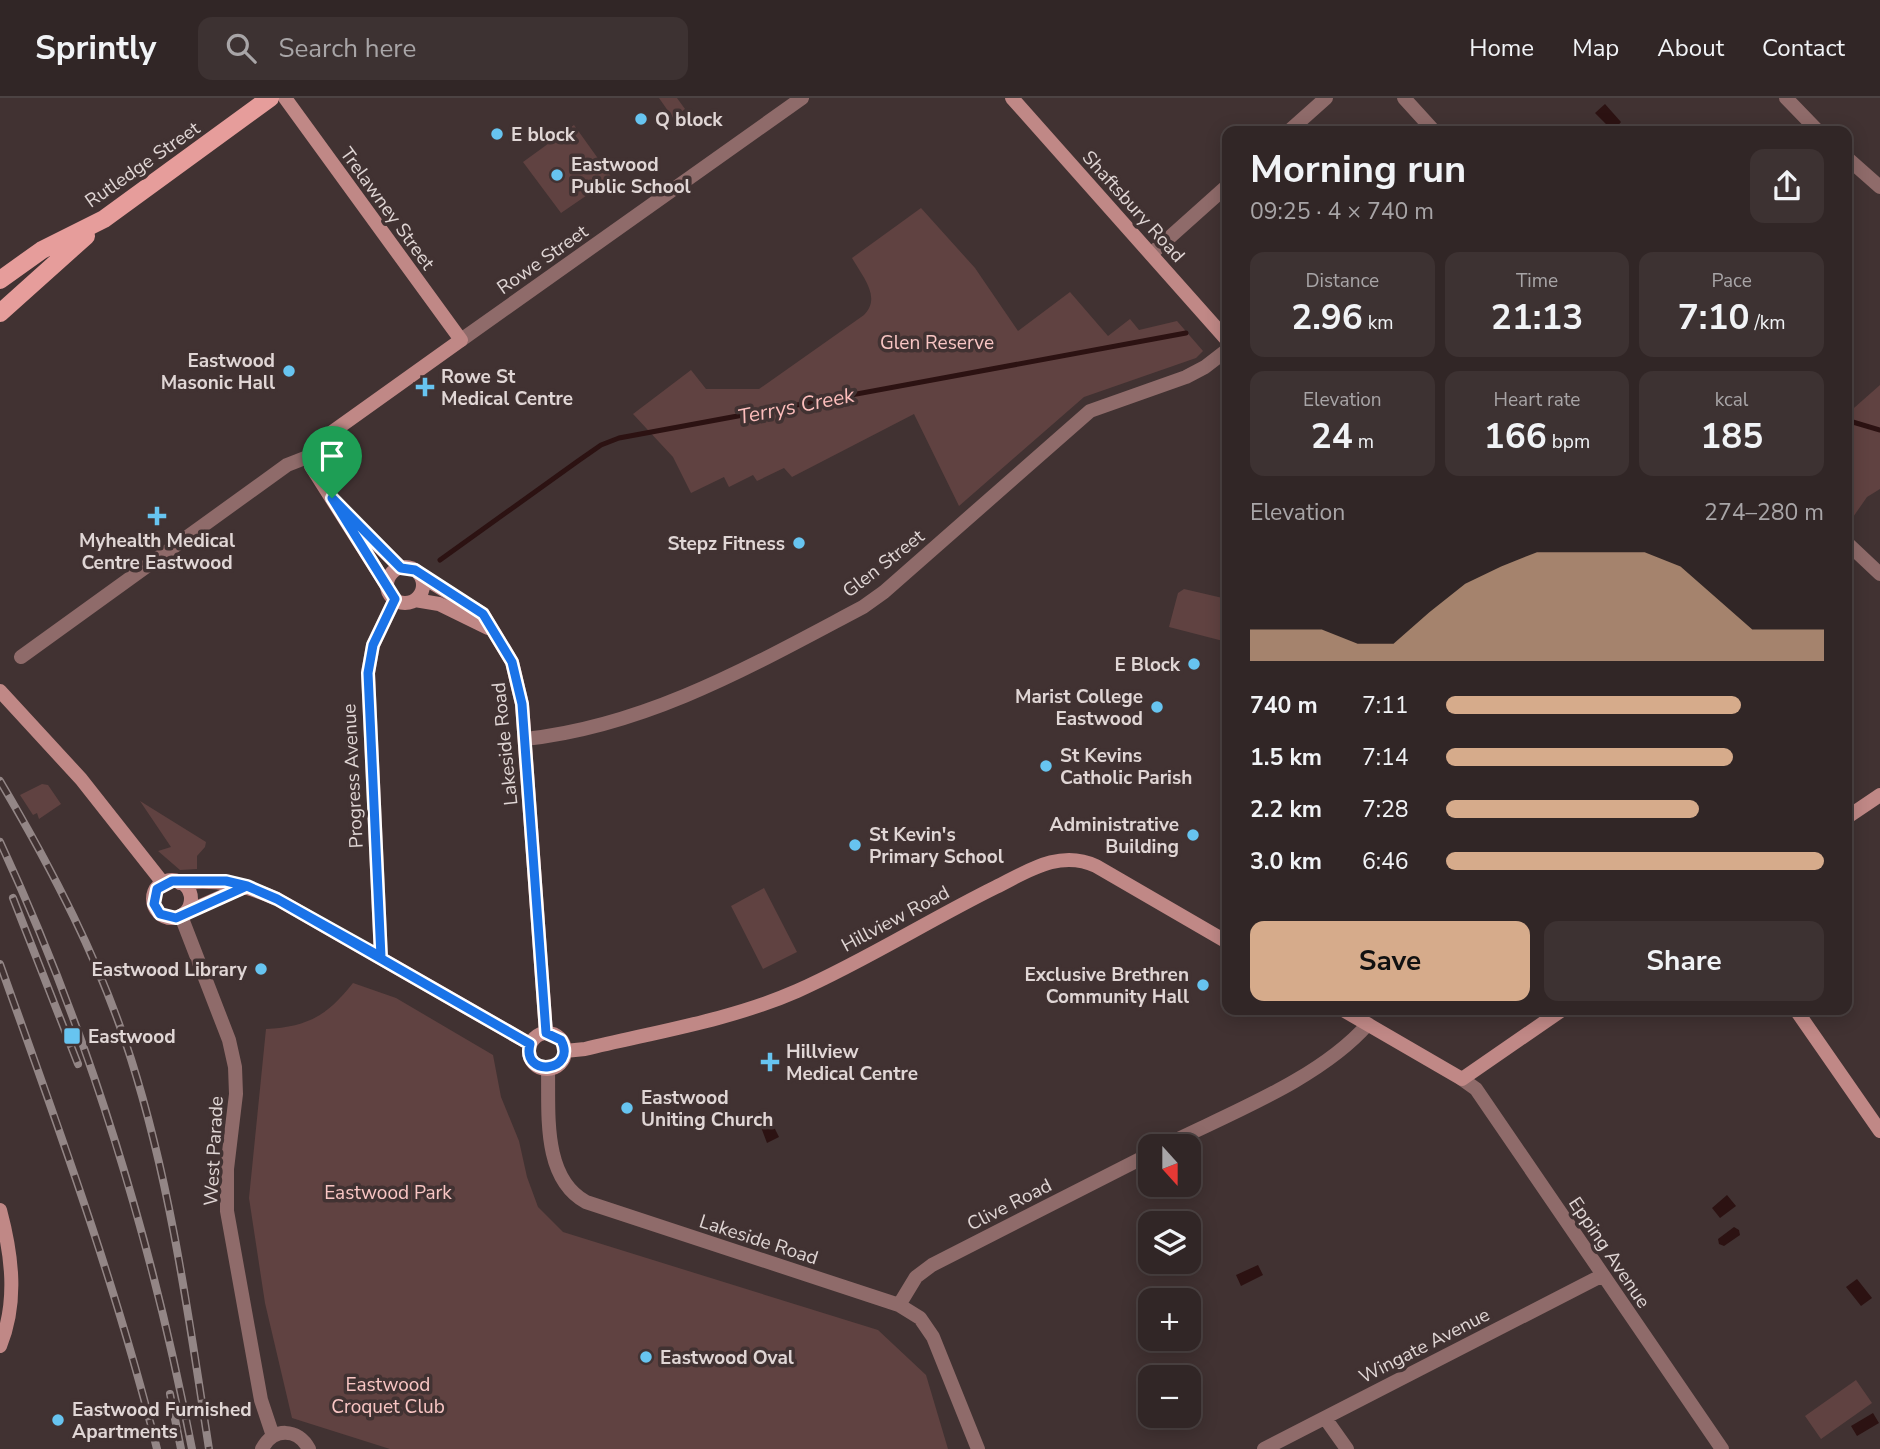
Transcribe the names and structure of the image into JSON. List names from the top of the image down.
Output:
{
  "streets": {
    "main road": ["Rutledge Street"],
    "street": [
      "Shaftsbury Road",
      "Trelawney Street",
      "Rowe Street",
      "Glen Street",
      "Lakeside Road",
      "Progress Avenue",
      "Hillview Road",
      "West Parade",
      "Clive Road",
      "Epping Avenue",
      "Wingate Avenue"
    ]
  },
  "crossings": [
    ["Trelawney Street", "Rowe Street"],
    ["Glen Street", "Lakeside Road"],
    ["Lakeside Road", "Progress Avenue"],
    ["Lakeside Road", "Hillview Road"],
    ["Lakeside Road", "Clive Road"],
    ["Epping Avenue", "Wingate Avenue"]
  ],
  "water": ["Terrys Creek"],
  "parks": ["Glen Reserve", "Eastwood Park", "Eastwood Croquet Club"],
  "places": {
    "other": [
      "Q block",
      "E block",
      "Eastwood Public School",
      "Eastwood Masonic Hall",
      "Stepz Fitness",
      "E Block",
      "Marist College Eastwood",
      "St Kevins Catholic Parish",
      "Administrative Building",
      "St Kevin's Primary School",
      "Eastwood Library",
      "Exclusive Brethren Community Hall",
      "Eastwood Uniting Church",
      "Eastwood Oval",
      "Eastwood Furnished Apartments"
    ],
    "health": ["Rowe St Medical Centre", "Myhealth Medical Centre Eastwood", "Hillview Medical Centre"],
    "transit": ["Eastwood"]
  },
  "north": "bottom",
  "page": {
    "header": "Sprintly",
    "search": "Search here",
    "nav": [
      "Home",
      "Map",
      "About",
      "Contact"
    ],
    "heading": ["Morning run", "09:25 · 4 × 740 m"],
    "stats": [
      ["Distance", "2.96 km"],
      ["Time", "21:13"],
      ["Pace", "7:10 /km"],
      ["Elevation", "24 m"],
      ["Heart rate", "166 bpm"],
      ["kcal", "185"]
    ],
    "chart": ["Elevation", "274–280 m"],
    "list": [
      {
        "name": "740 m",
        "note": "7:11"
      },
      {
        "name": "1.5 km",
        "note": "7:14"
      },
      {
        "name": "2.2 km",
        "note": "7:28"
      },
      {
        "name": "3.0 km",
        "note": "6:46"
      }
    ],
    "buttons": ["Save", "Share"],
    "map_buttons": ["+", "−"]
  }
}
